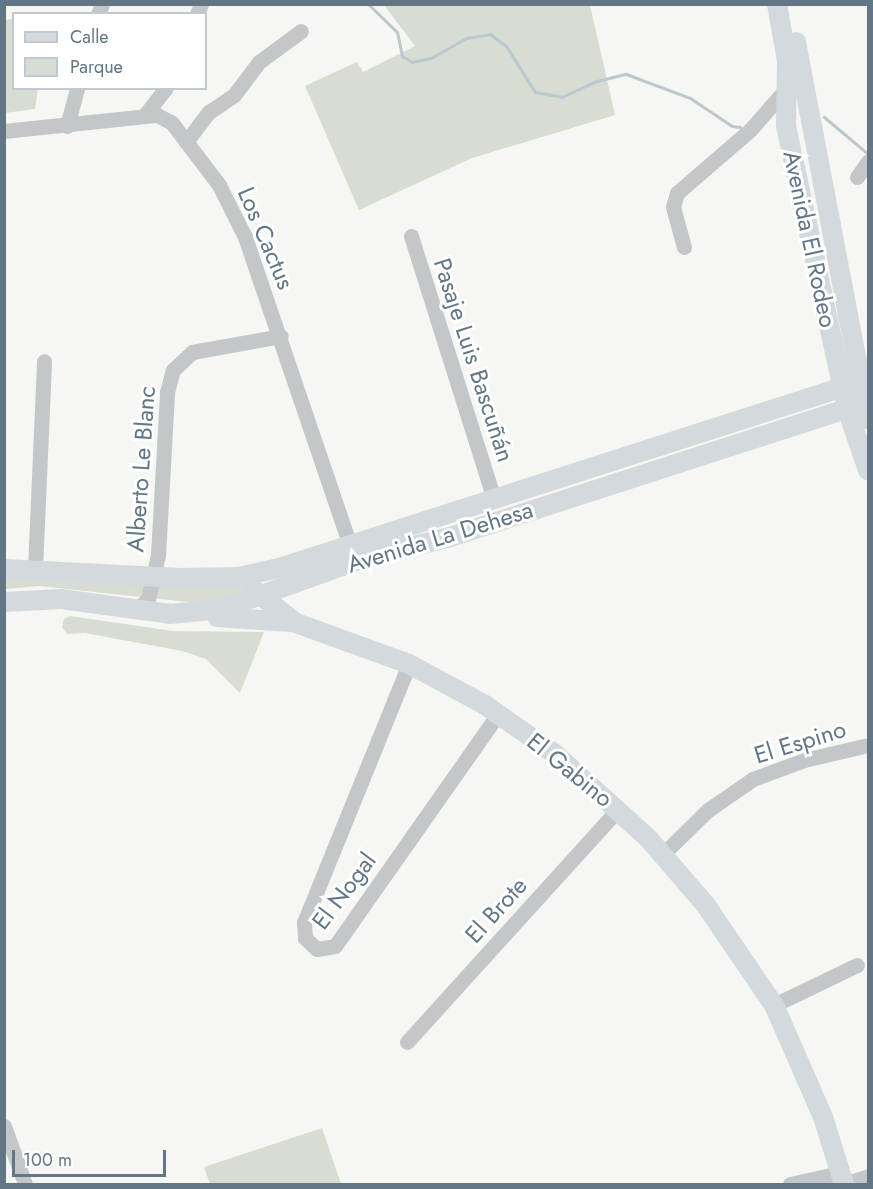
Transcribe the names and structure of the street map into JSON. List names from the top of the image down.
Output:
{
  "streets": {
    "main road": ["Avenida El Rodeo", "Avenida La Dehesa", "El Gabino"],
    "street": [
      "Los Cactus",
      "Pasaje Luis Bascuñán",
      "Alberto Le Blanc",
      "El Espino",
      "El Nogal",
      "El Brote"
    ]
  },
  "crossings": [
    ["Los Cactus", "Alberto Le Blanc"],
    ["Los Cactus", "Avenida La Dehesa"],
    ["Avenida El Rodeo", "Avenida La Dehesa"],
    ["Pasaje Luis Bascuñán", "Avenida La Dehesa"],
    ["Alberto Le Blanc", "Avenida La Dehesa"],
    ["Avenida La Dehesa", "El Gabino"],
    ["El Espino", "El Gabino"],
    ["El Gabino", "El Nogal"],
    ["El Gabino", "El Brote"]
  ],
  "legend": ["Calle", "Parque"],
  "scale_bar": "100 m"
}
